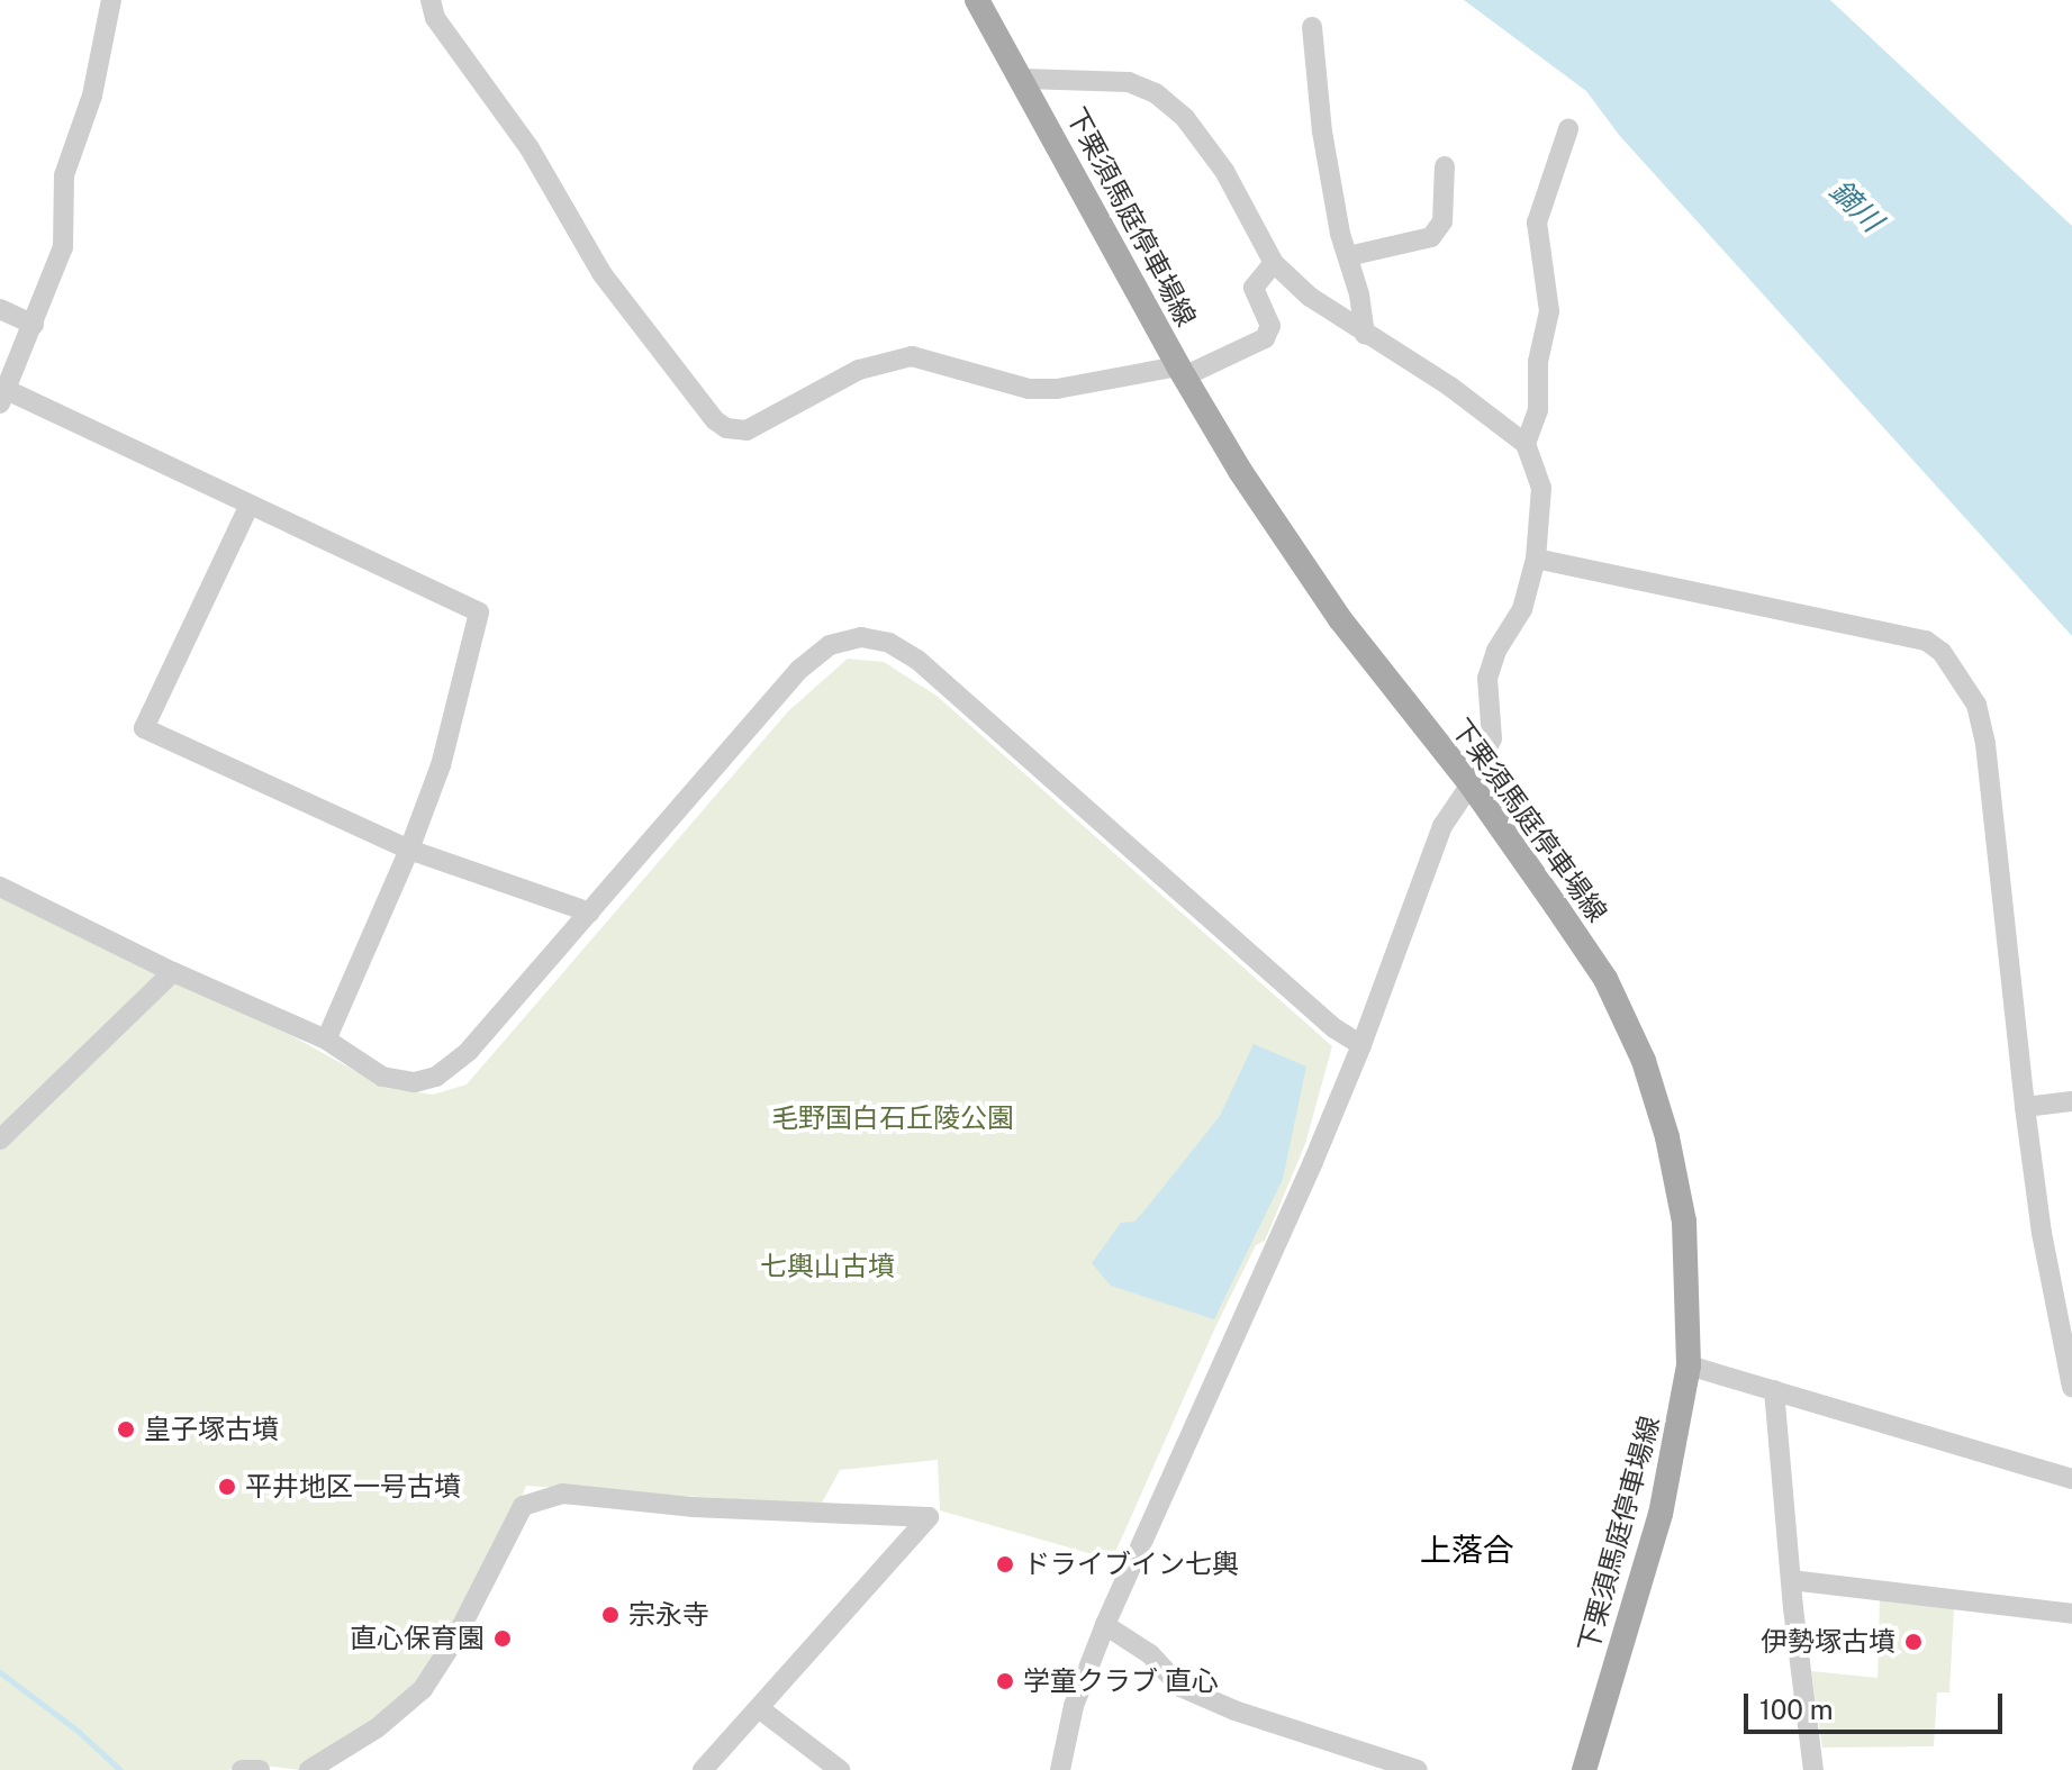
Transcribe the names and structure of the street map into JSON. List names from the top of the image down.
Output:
{
  "streets": {
    "main road": ["下栗須馬庭停車場線"]
  },
  "districts": ["上落合"],
  "water": ["鏑川"],
  "parks": ["毛野国白石丘陵公園", "七輿山古墳"],
  "places": [
    "皇子塚古墳",
    "平井地区一号古墳",
    "ドライブイン七輿",
    "宗永寺",
    "直心保育園",
    "伊勢塚古墳",
    "学童クラブ 直心"
  ],
  "scale_bar": "100 m"
}
